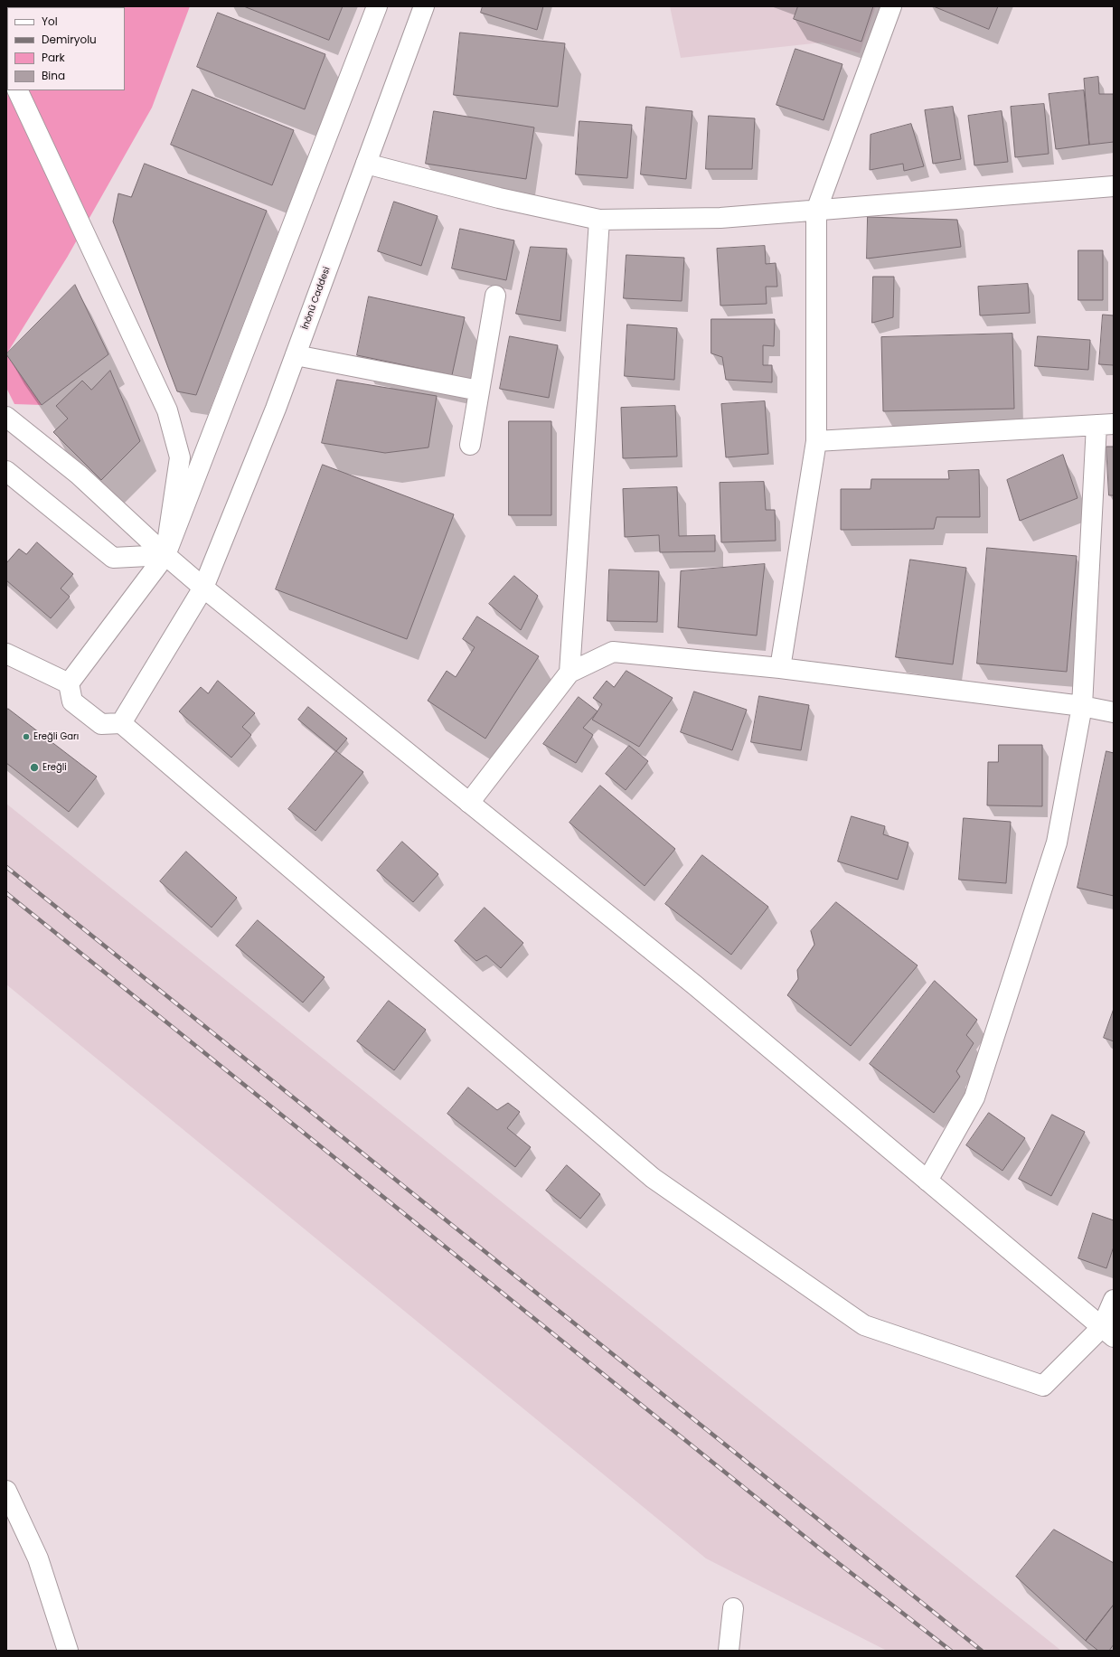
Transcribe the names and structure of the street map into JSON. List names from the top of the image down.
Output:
{
  "streets": {
    "street": ["İnönü Caddesi"]
  },
  "places": ["Ereğli Garı", "Ereğli"],
  "legend": [
    "Yol",
    "Demiryolu",
    "Park",
    "Bina"
  ]
}
